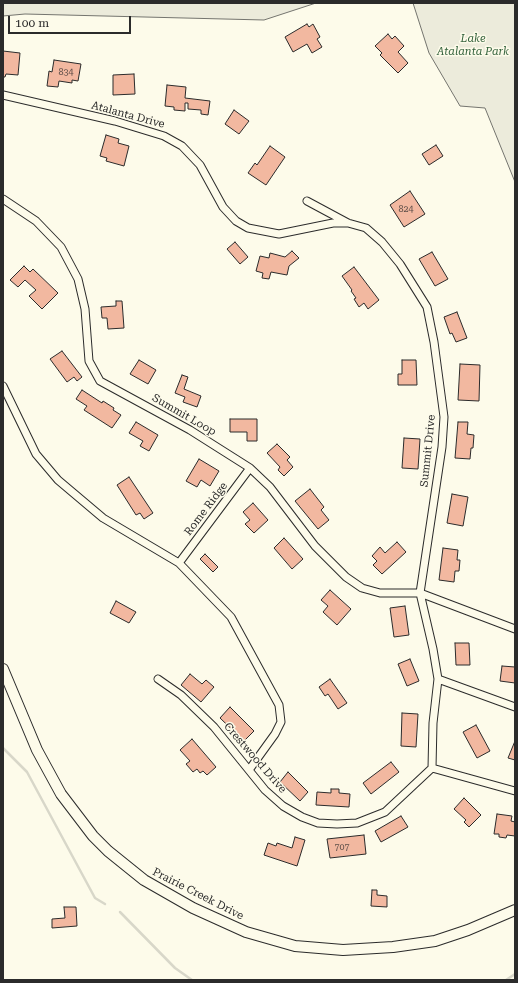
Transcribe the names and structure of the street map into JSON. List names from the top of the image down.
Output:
{
  "streets": {
    "main road": ["Prairie Creek Drive"],
    "street": [
      "Atalanta Drive",
      "Summit Loop",
      "Summit Drive",
      "Rome Ridge",
      "Crestwood Drive"
    ]
  },
  "crossings": [
    ["Atalanta Drive", "Summit Drive"],
    ["Summit Loop", "Summit Drive"],
    ["Summit Loop", "Rome Ridge"]
  ],
  "parks": ["Lake Atalanta Park"],
  "house_numbers": ["834", "824", "707"],
  "scale_bar": "100 m"
}
